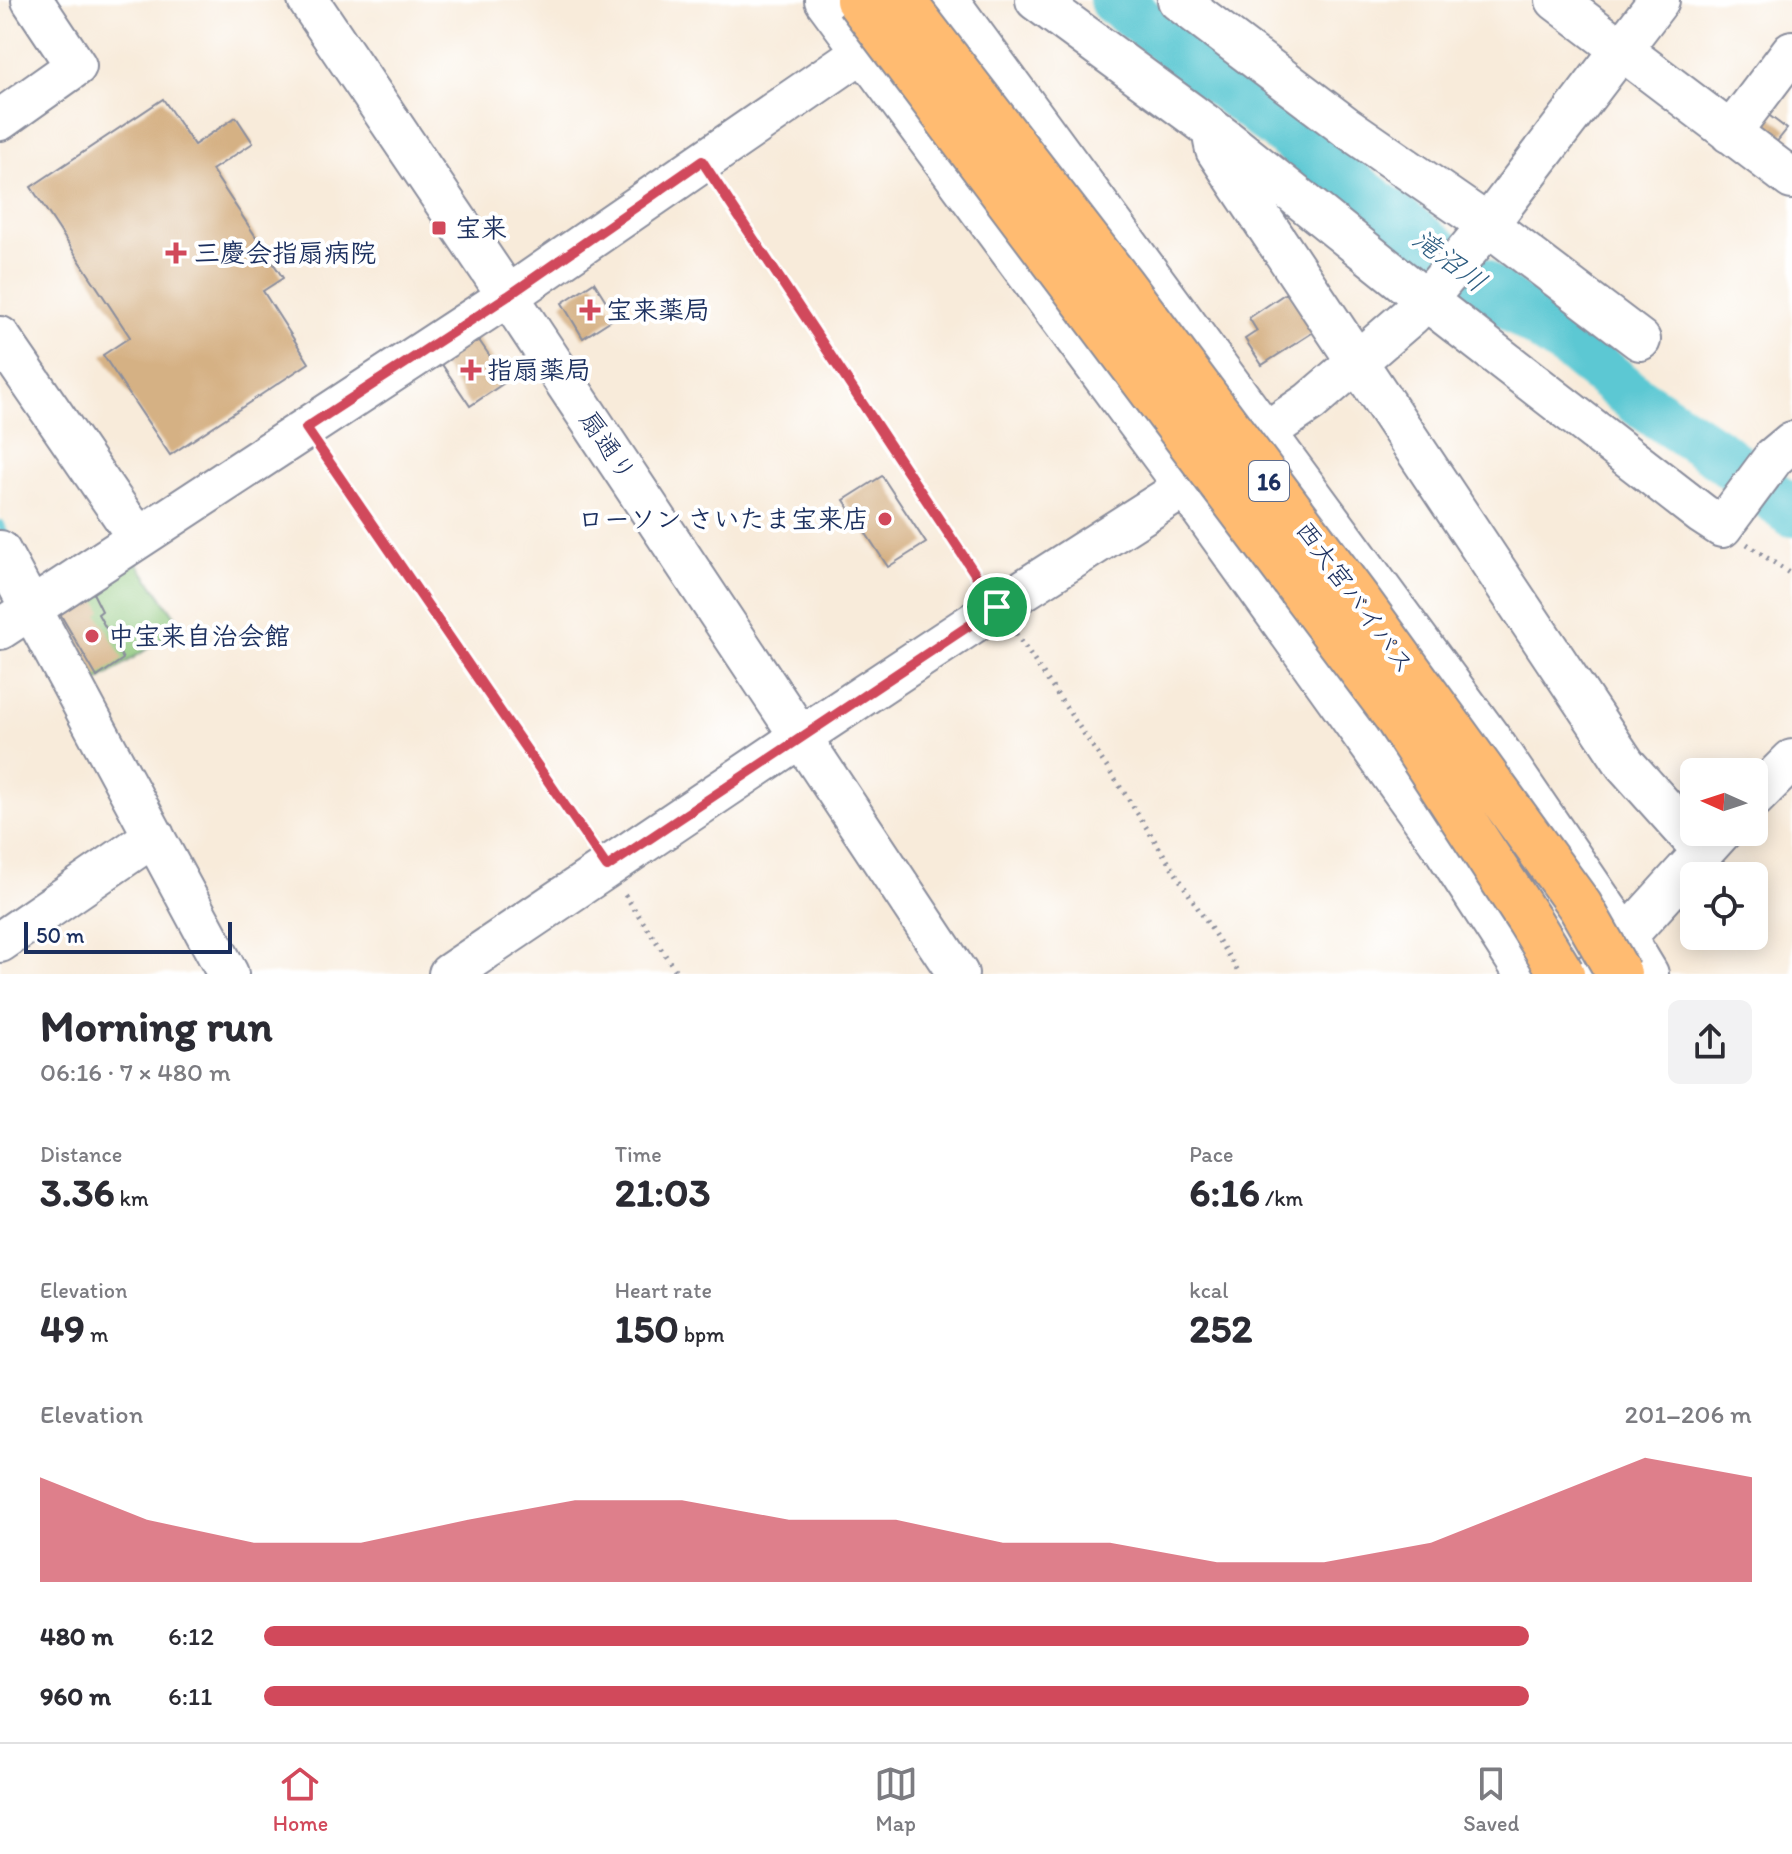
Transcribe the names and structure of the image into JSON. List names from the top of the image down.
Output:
{
  "streets": {
    "highway": ["16", "西大宮バイパス"],
    "street": ["扇通り"]
  },
  "water": ["滝沼川"],
  "places": {
    "transit": ["宝来"],
    "health": ["三慶会指扇病院", "宝来薬局", "指扇薬局"],
    "other": ["ローソン さいたま宝来店", "中宝来自治会館"]
  },
  "scale_bar": "50 m",
  "north": "left",
  "page": {
    "scale": "50 m",
    "heading": ["Morning run", "06:16 · 7 × 480 m"],
    "stats": [
      ["Distance", "3.36 km"],
      ["Time", "21:03"],
      ["Pace", "6:16 /km"],
      ["Elevation", "49 m"],
      ["Heart rate", "150 bpm"],
      ["kcal", "252"]
    ],
    "chart": ["Elevation", "201–206 m"],
    "list": [
      {
        "name": "480 m",
        "note": "6:12"
      },
      {
        "name": "960 m",
        "note": "6:11"
      }
    ],
    "tabs": ["Home", "Map", "Saved"]
  }
}
